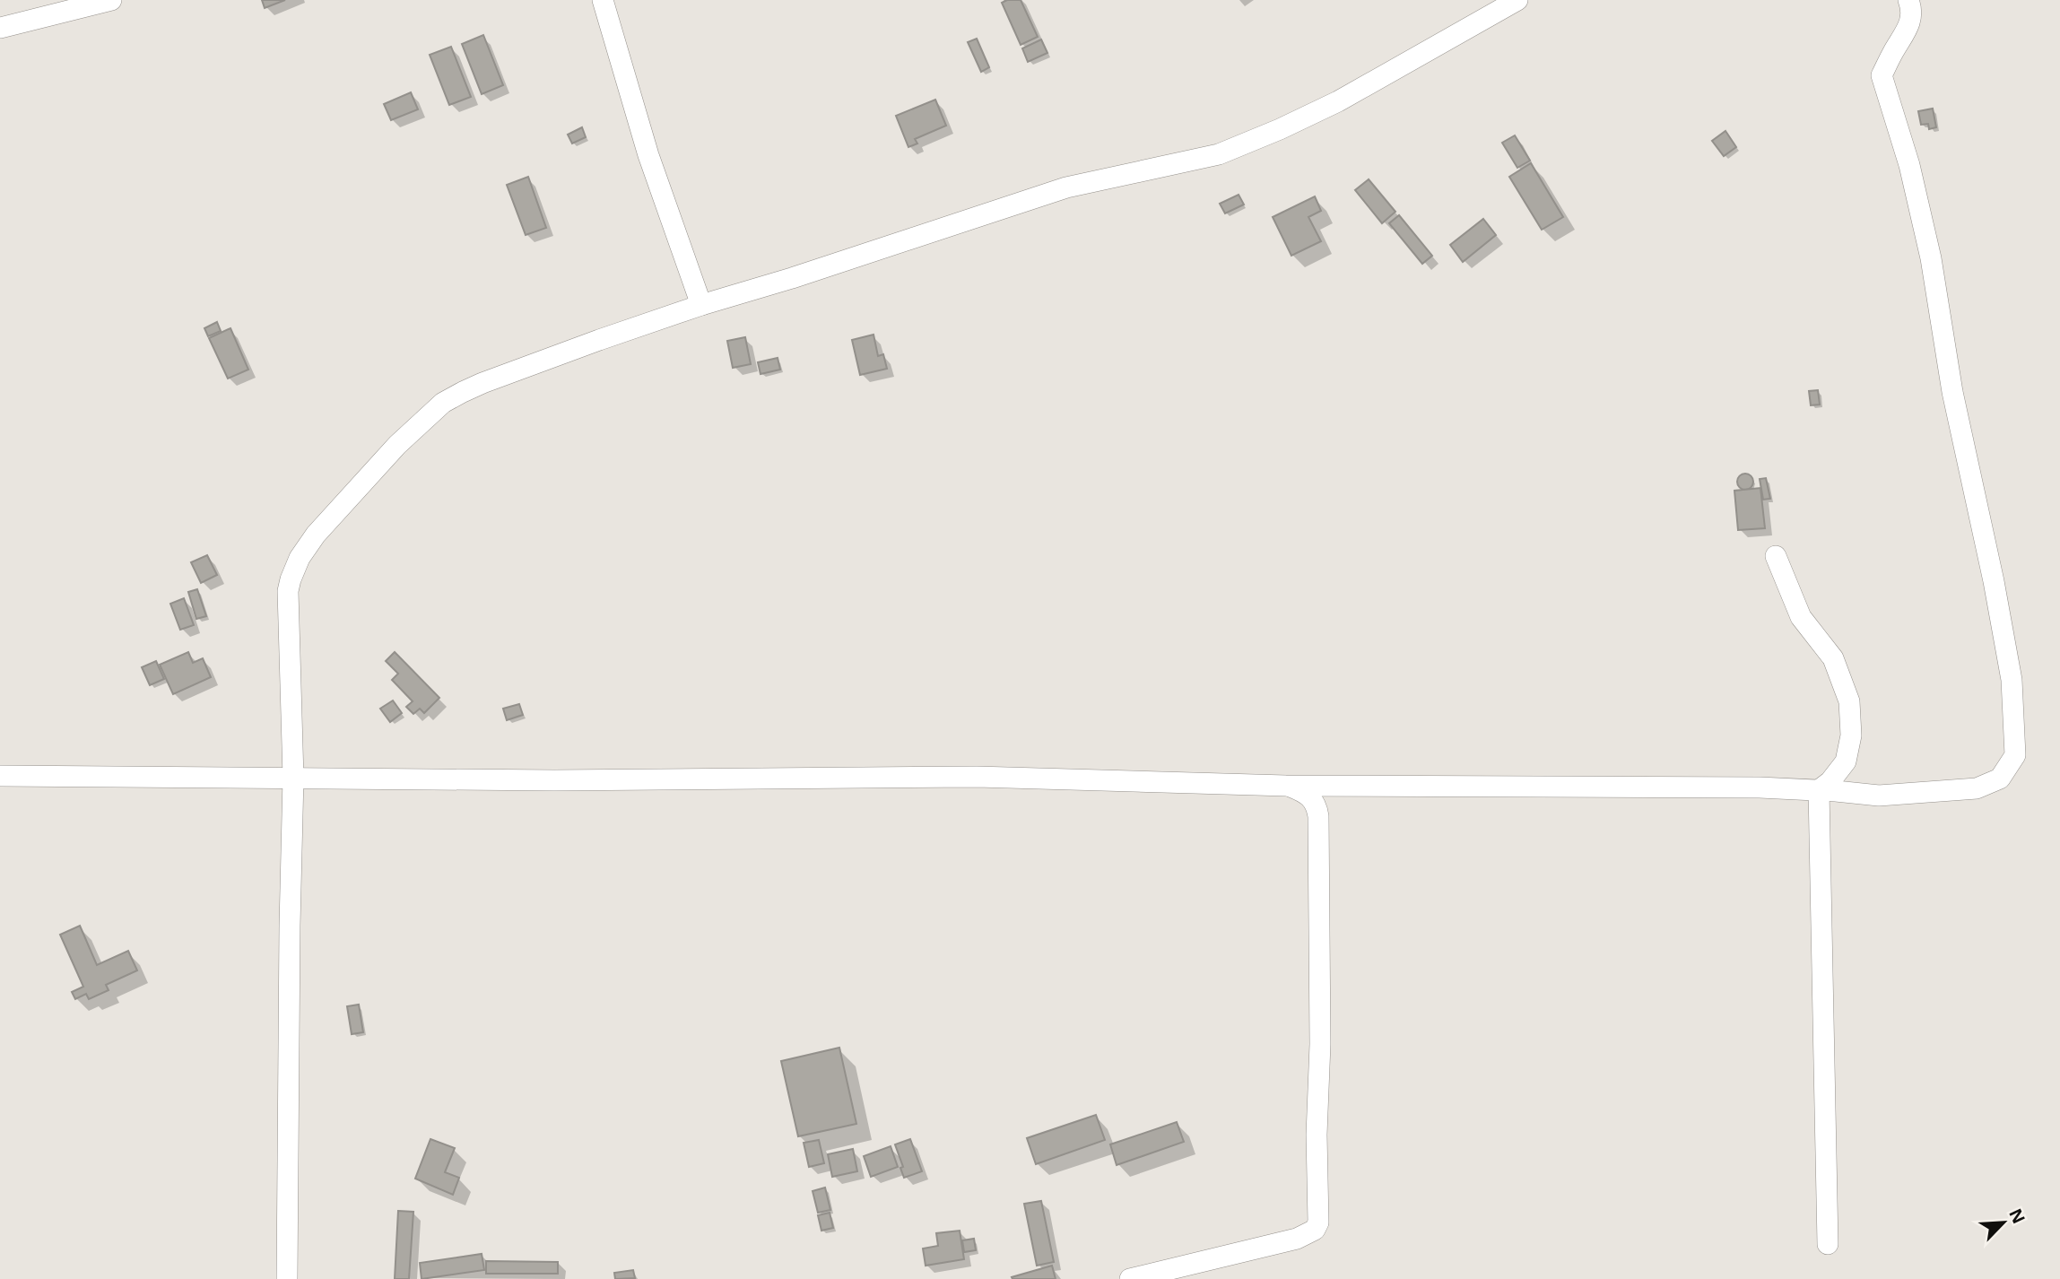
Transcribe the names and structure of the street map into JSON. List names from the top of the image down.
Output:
{
  "north": "top right"
}
